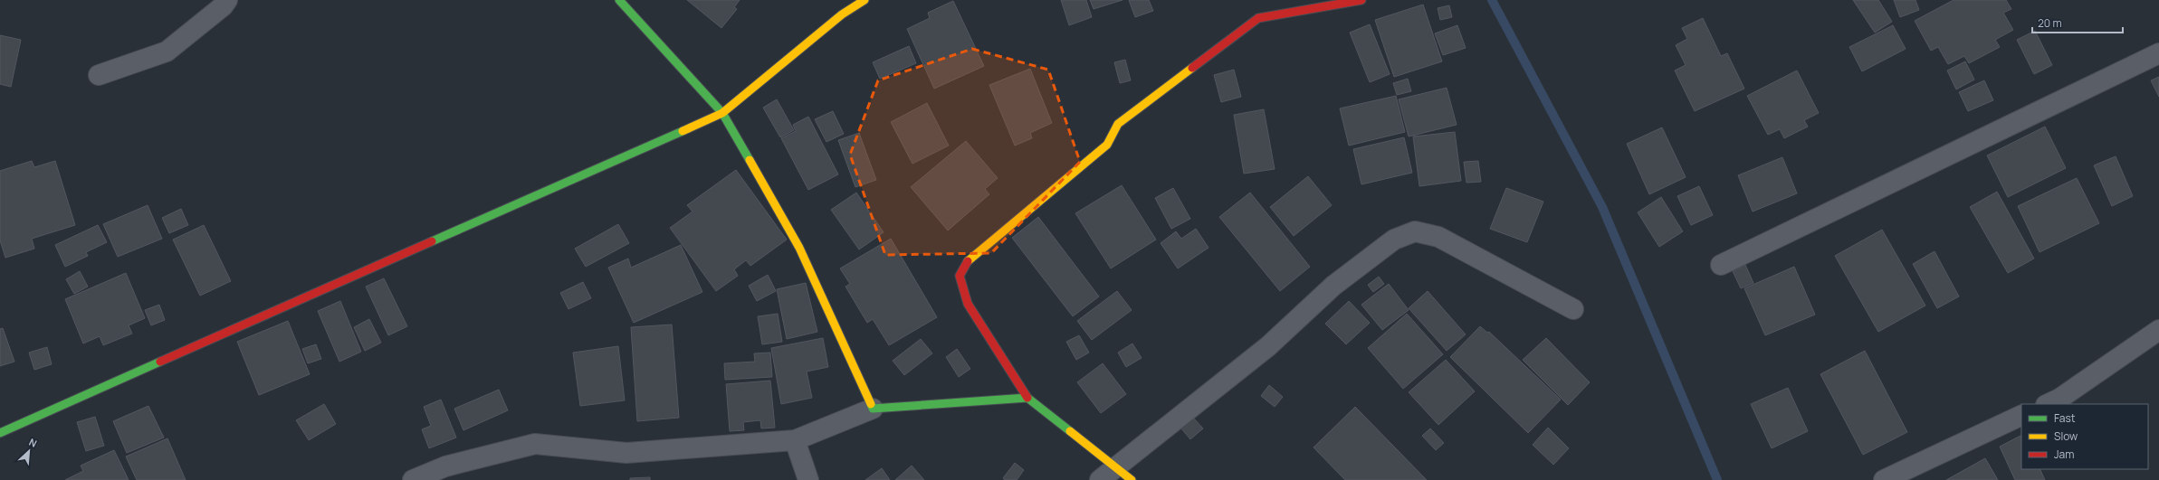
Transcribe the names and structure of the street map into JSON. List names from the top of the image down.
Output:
{
  "legend": ["Fast", "Slow", "Jam"],
  "scale_bar": "20 m",
  "north": "top right"
}
